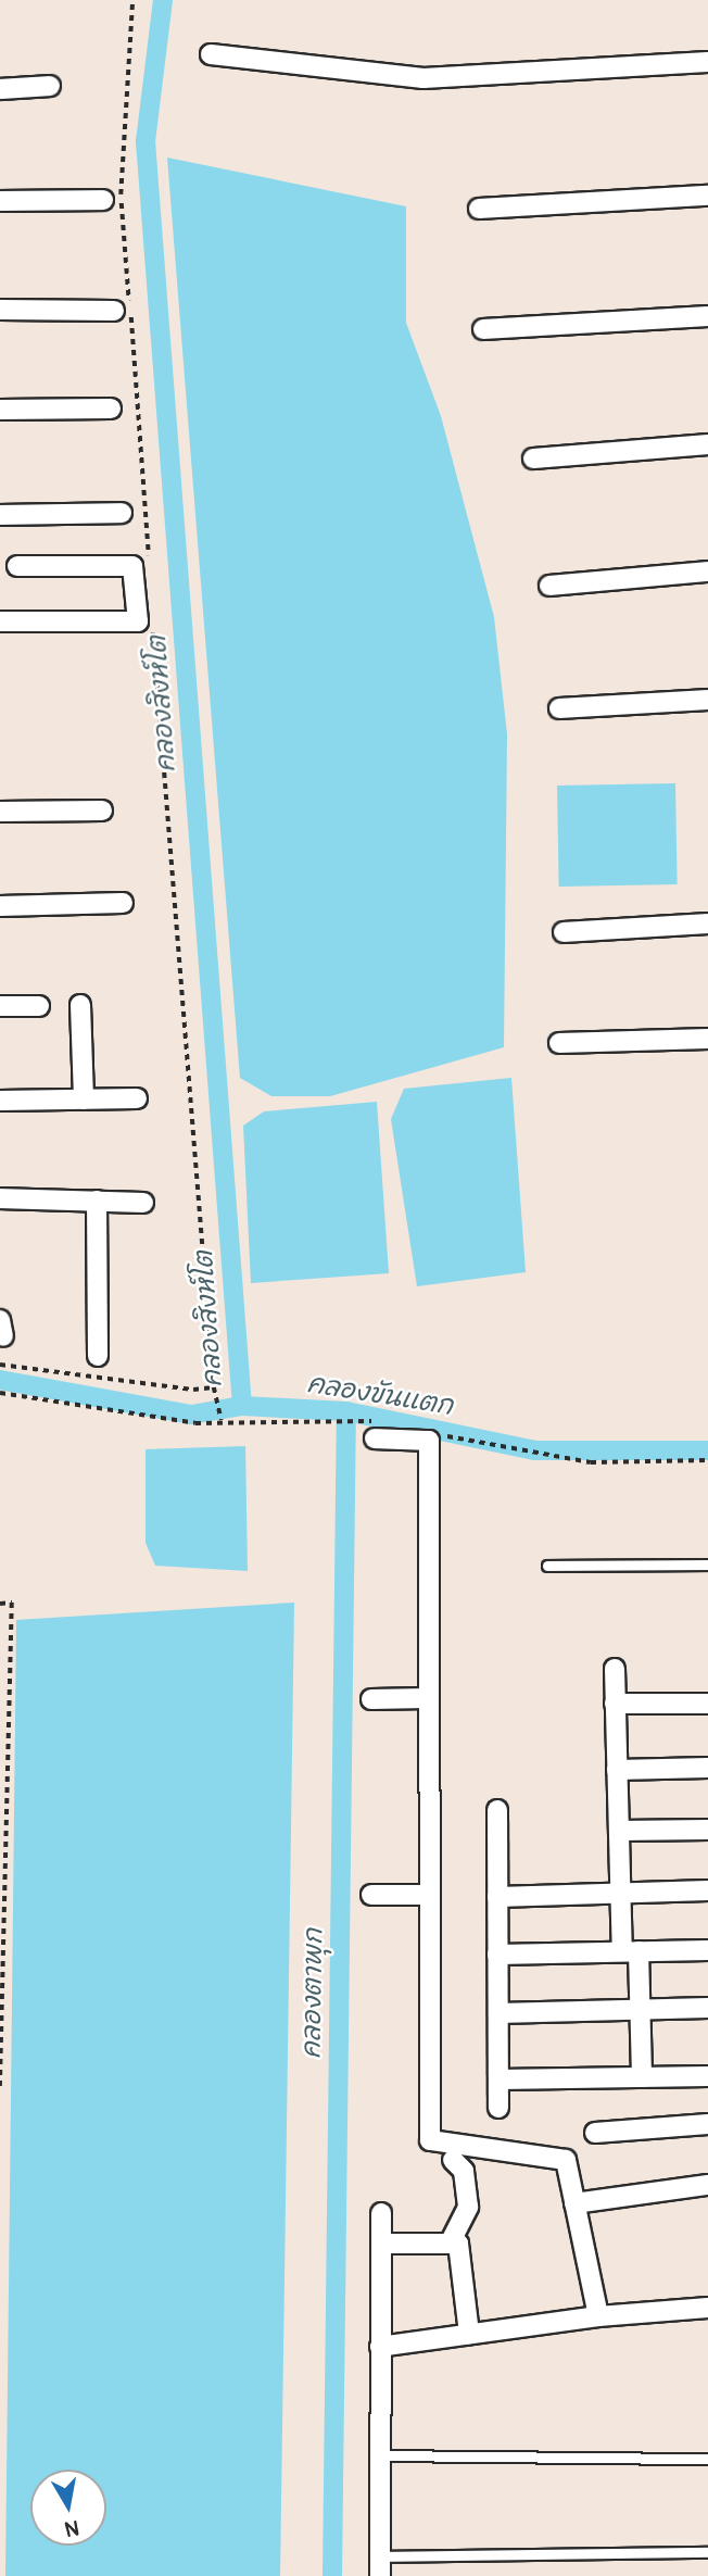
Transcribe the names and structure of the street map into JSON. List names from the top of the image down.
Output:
{
  "water": ["คลองสิงห์โต", "คลองขันแตก", "คลองตาพุก"],
  "north": "bottom"
}
